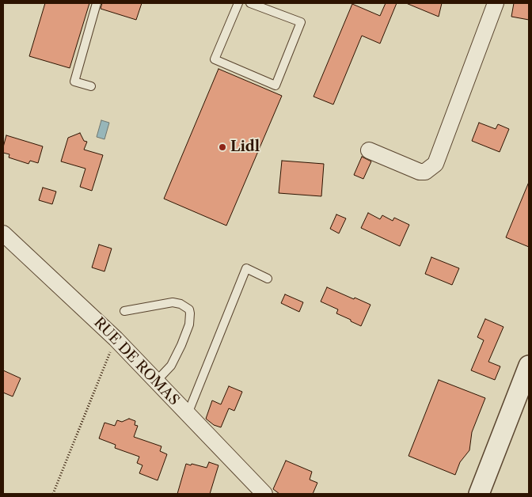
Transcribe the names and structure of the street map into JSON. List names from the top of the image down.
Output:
{
  "streets": {
    "street": ["RUE DE ROMAS"]
  },
  "places": ["Lidl"]
}
